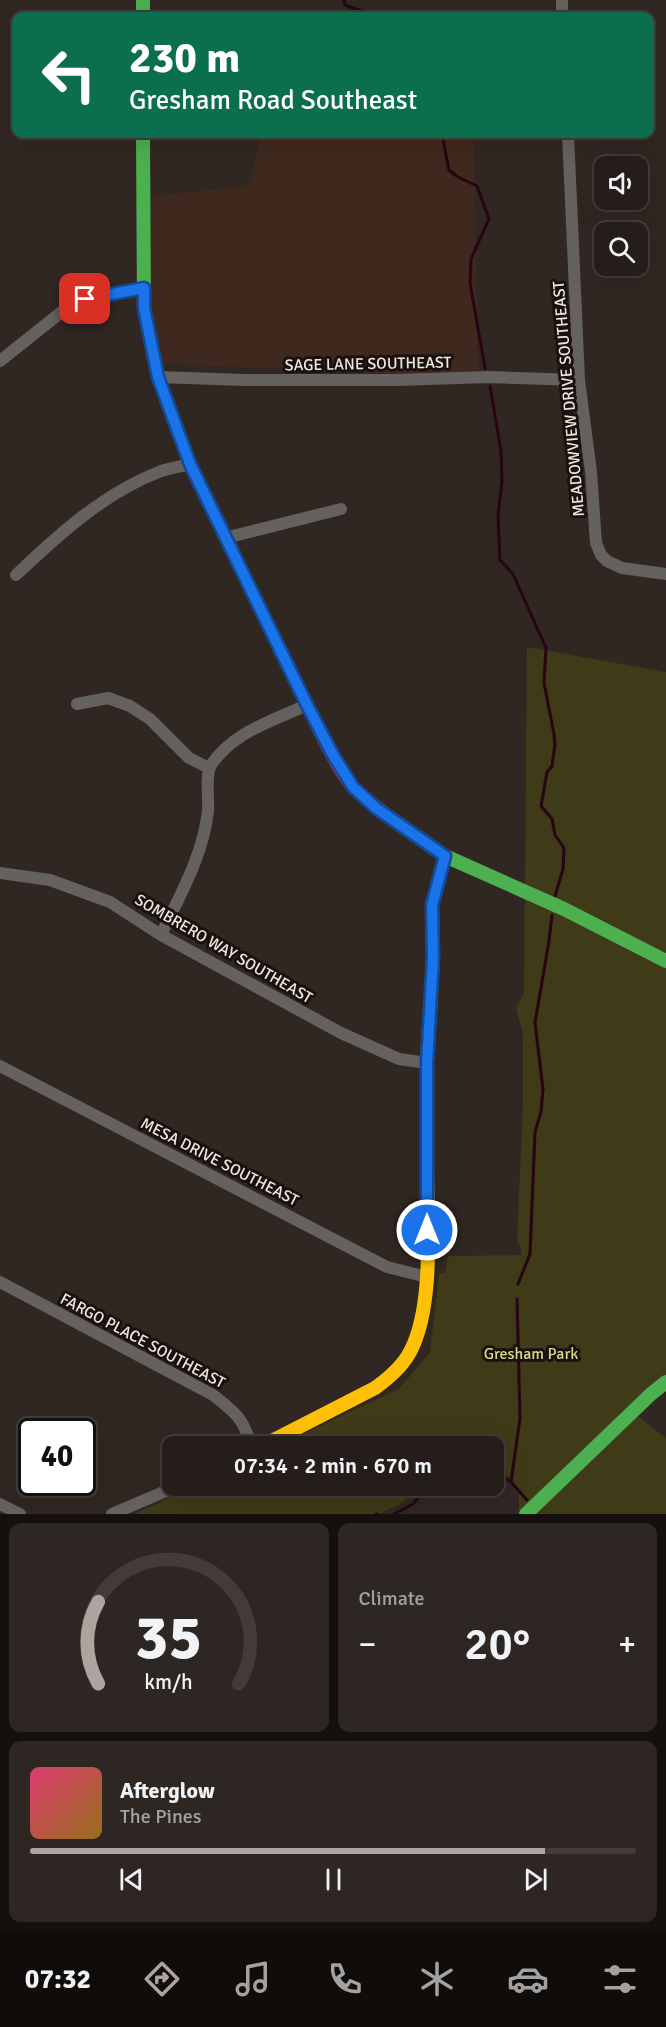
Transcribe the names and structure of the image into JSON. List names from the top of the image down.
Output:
{
  "streets": {
    "street": [
      "SAGE LANE SOUTHEAST",
      "MEADOWVIEW DRIVE SOUTHEAST",
      "SOMBRERO WAY SOUTHEAST",
      "MESA DRIVE SOUTHEAST",
      "FARGO PLACE SOUTHEAST"
    ]
  },
  "crossings": [
    ["SAGE LANE SOUTHEAST", "MEADOWVIEW DRIVE SOUTHEAST"]
  ],
  "parks": ["Gresham Park"],
  "page": {
    "turn": ["230 m", "Gresham Road Southeast"],
    "limit": "40",
    "trip": "07:34 · 2 min · 670 m",
    "tile": "Climate",
    "heat": ["−", "20°", "+"],
    "song": ["Afterglow", "The Pines"],
    "tabs": "07:32",
    "gauge": ["35", "km/h"]
  }
}
